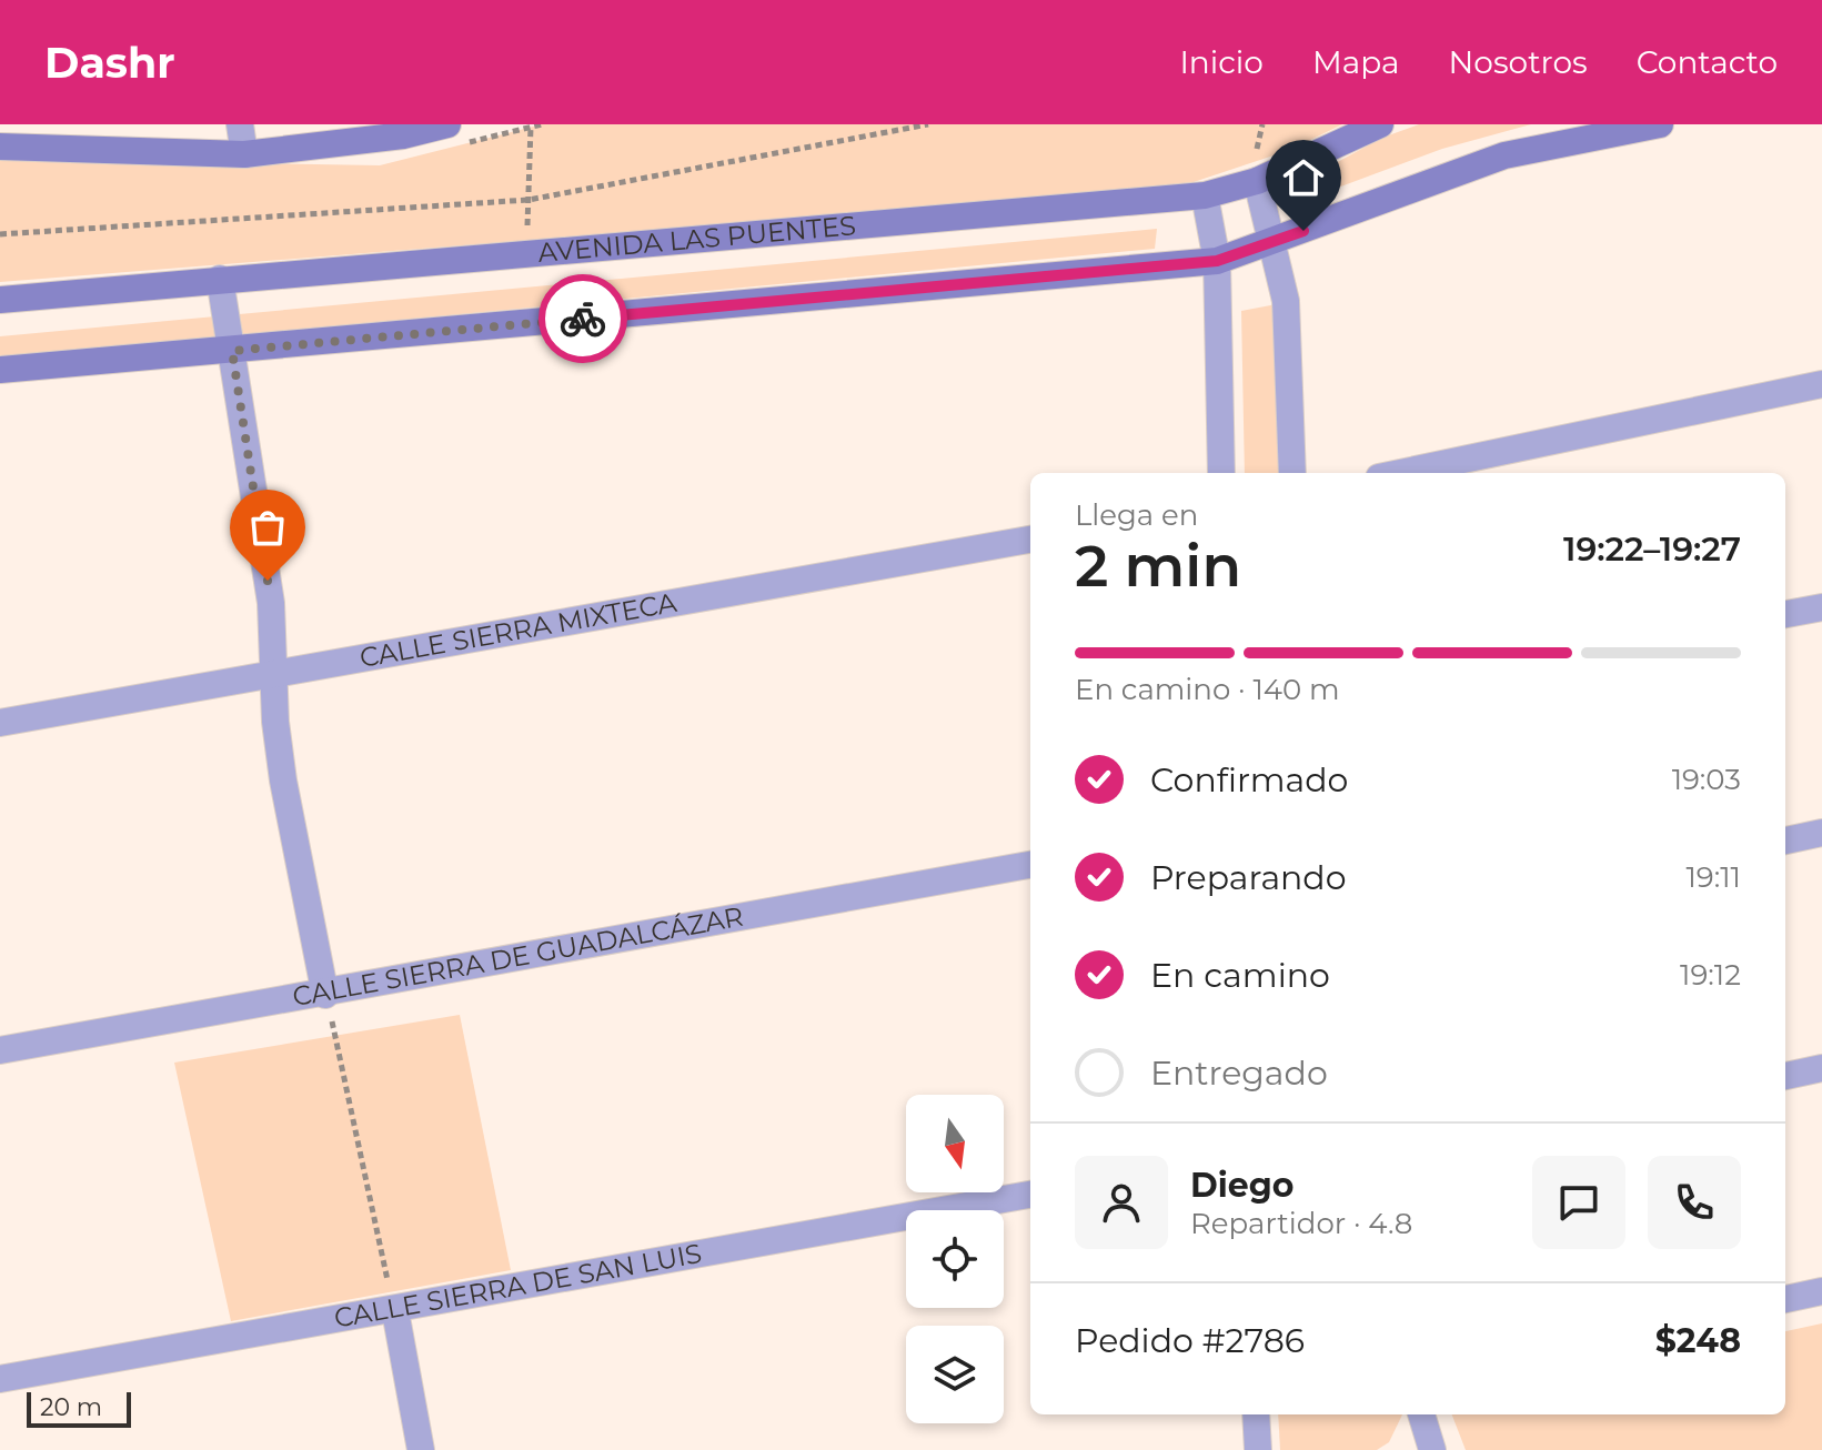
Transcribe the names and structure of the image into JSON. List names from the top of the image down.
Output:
{
  "streets": {
    "street": [
      "AVENIDA LAS PUENTES",
      "CALLE SIERRA MIXTECA",
      "CALLE SIERRA DE GUADALCÁZAR",
      "CALLE SIERRA DE SAN LUIS"
    ]
  },
  "scale_bar": "20 m",
  "north": "bottom",
  "page": {
    "header": "Dashr",
    "nav": [
      "Inicio",
      "Mapa",
      "Nosotros",
      "Contacto"
    ],
    "heading": ["2 min", "Llega en", "19:22–19:27"],
    "panel": [
      "Diego",
      "Repartidor · 4.8",
      "Pedido #2786",
      "$248"
    ],
    "bar": "En camino · 140 m",
    "list": [
      ["Confirmado", "19:03"],
      ["Preparando", "19:11"],
      ["En camino", "19:12"],
      "Entregado"
    ],
    "scale": "20 m"
  }
}
